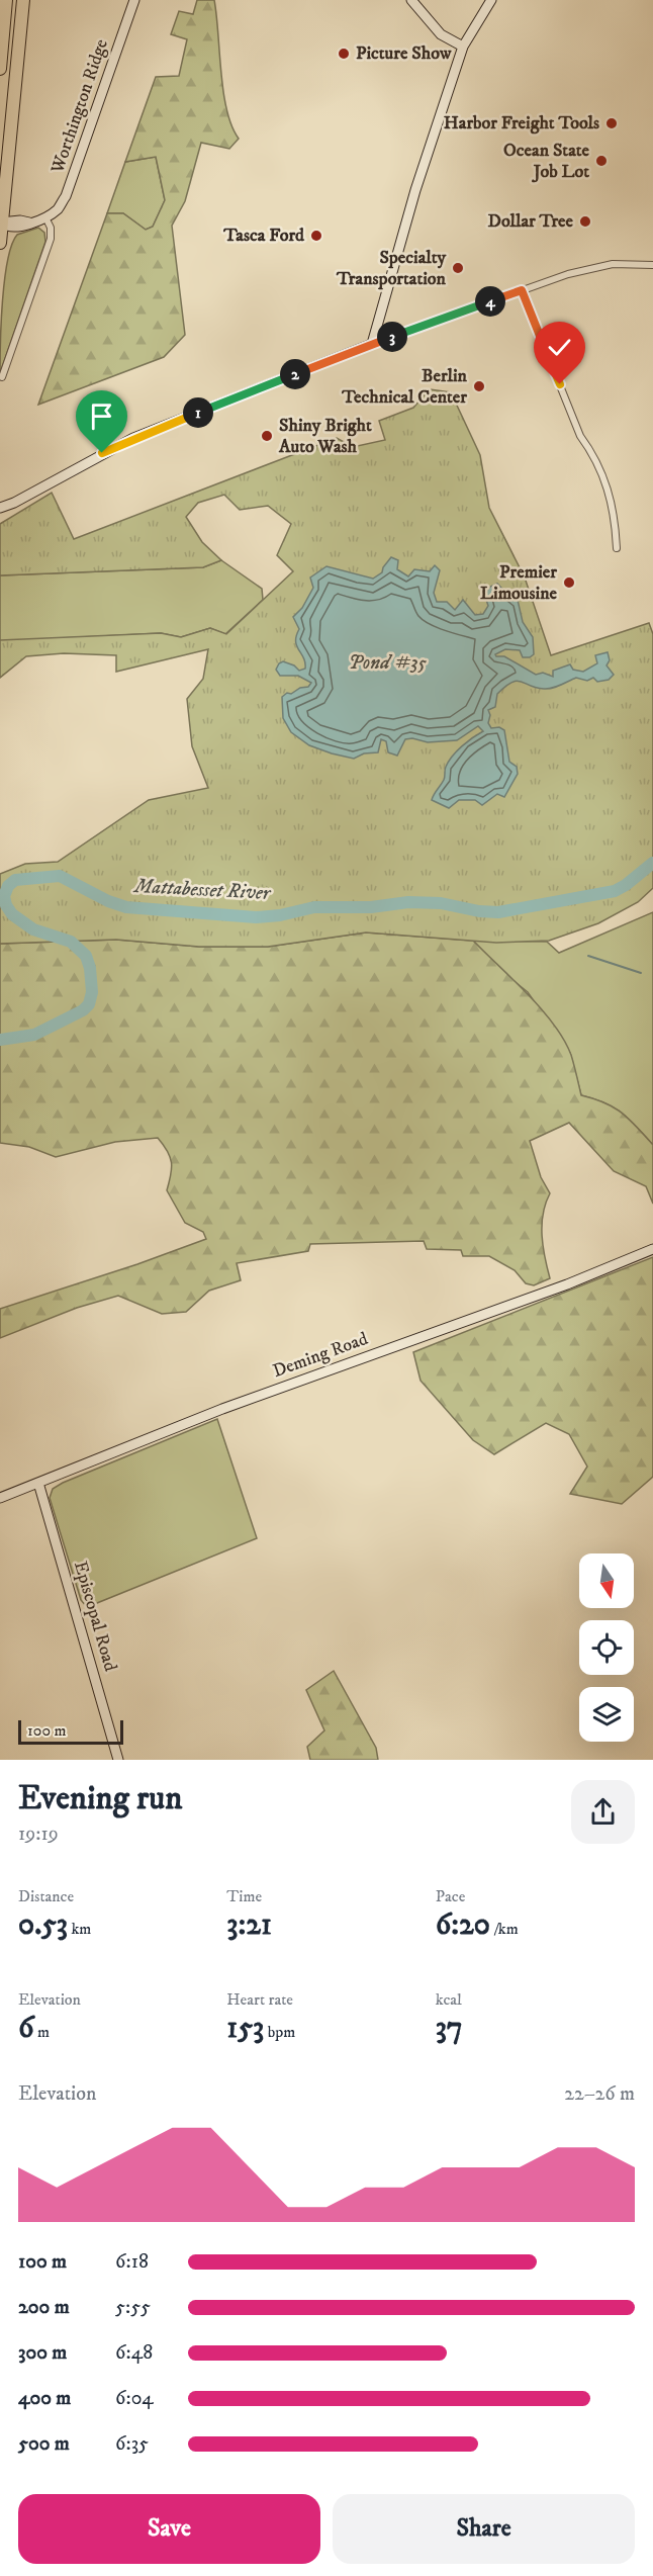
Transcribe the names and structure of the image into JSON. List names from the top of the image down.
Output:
{
  "streets": {
    "street": ["Worthington Ridge", "Deming Road", "Episcopal Road"]
  },
  "crossings": [
    ["Deming Road", "Episcopal Road"]
  ],
  "water": ["Pond #35", "Mattabesset River"],
  "places": [
    "Picture Show",
    "Harbor Freight Tools",
    "Ocean State Job Lot",
    "Dollar Tree",
    "Tasca Ford",
    "Specialty Transportation",
    "Berlin Technical Center",
    "Shiny Bright Auto Wash",
    "Premier Limousine"
  ],
  "scale_bar": "100 m",
  "north": "bottom",
  "page": {
    "pins": [
      "4",
      "3",
      "2",
      "1"
    ],
    "scale": "100 m",
    "heading": ["Evening run", "19:19"],
    "stats": [
      ["Distance", "0.53 km"],
      ["Time", "3:21"],
      ["Pace", "6:20 /km"],
      ["Elevation", "6 m"],
      ["Heart rate", "153 bpm"],
      ["kcal", "37"]
    ],
    "chart": ["Elevation", "22–26 m"],
    "list": [
      {
        "name": "100 m",
        "note": "6:18"
      },
      {
        "name": "200 m",
        "note": "5:55"
      },
      {
        "name": "300 m",
        "note": "6:48"
      },
      {
        "name": "400 m",
        "note": "6:04"
      },
      {
        "name": "500 m",
        "note": "6:35"
      }
    ],
    "buttons": ["Save", "Share"]
  }
}
